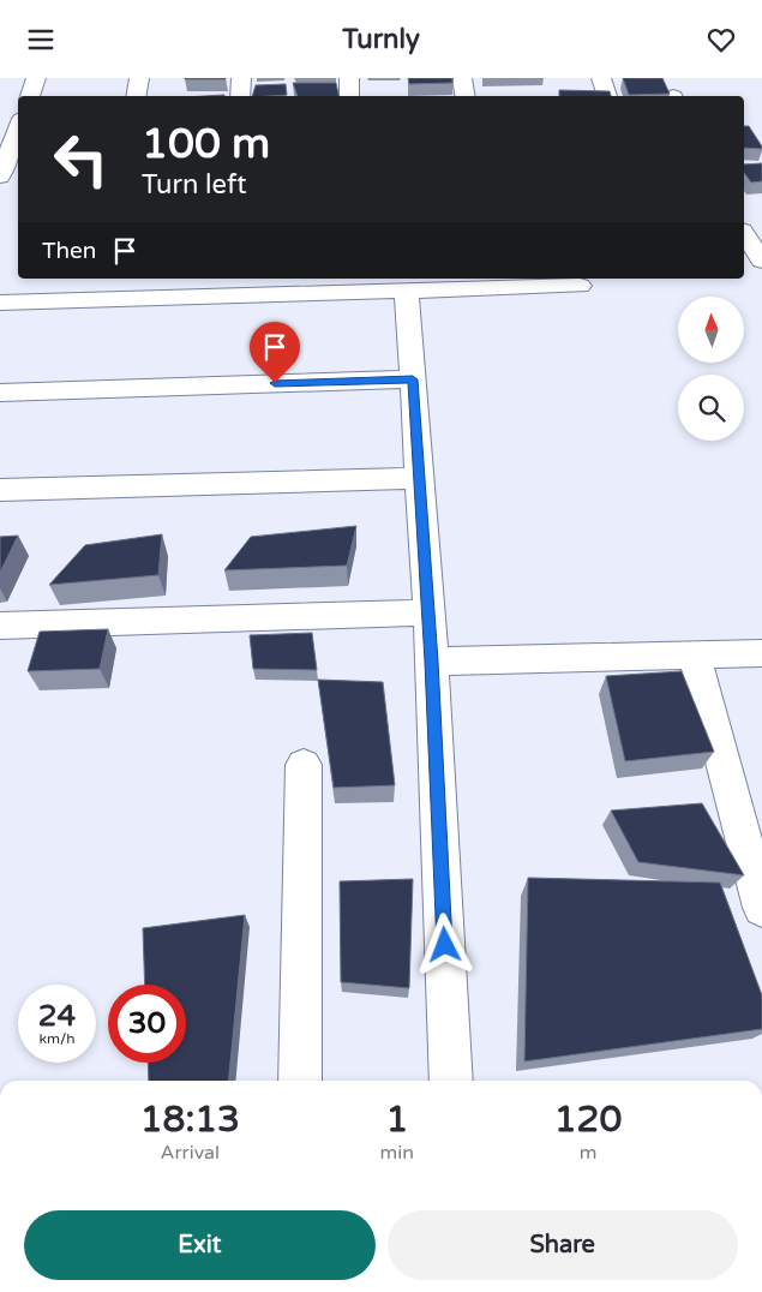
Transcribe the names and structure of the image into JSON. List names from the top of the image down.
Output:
{
  "north": "top",
  "page": {
    "header": "Turnly",
    "turn": ["100 m", "Turn left"],
    "then": "Then",
    "speed": "24 km/h",
    "limit": "30",
    "eta": [
      "18:13",
      "Arrival",
      "1",
      "min",
      "120",
      "m"
    ],
    "buttons": ["Exit", "Share"]
  }
}
